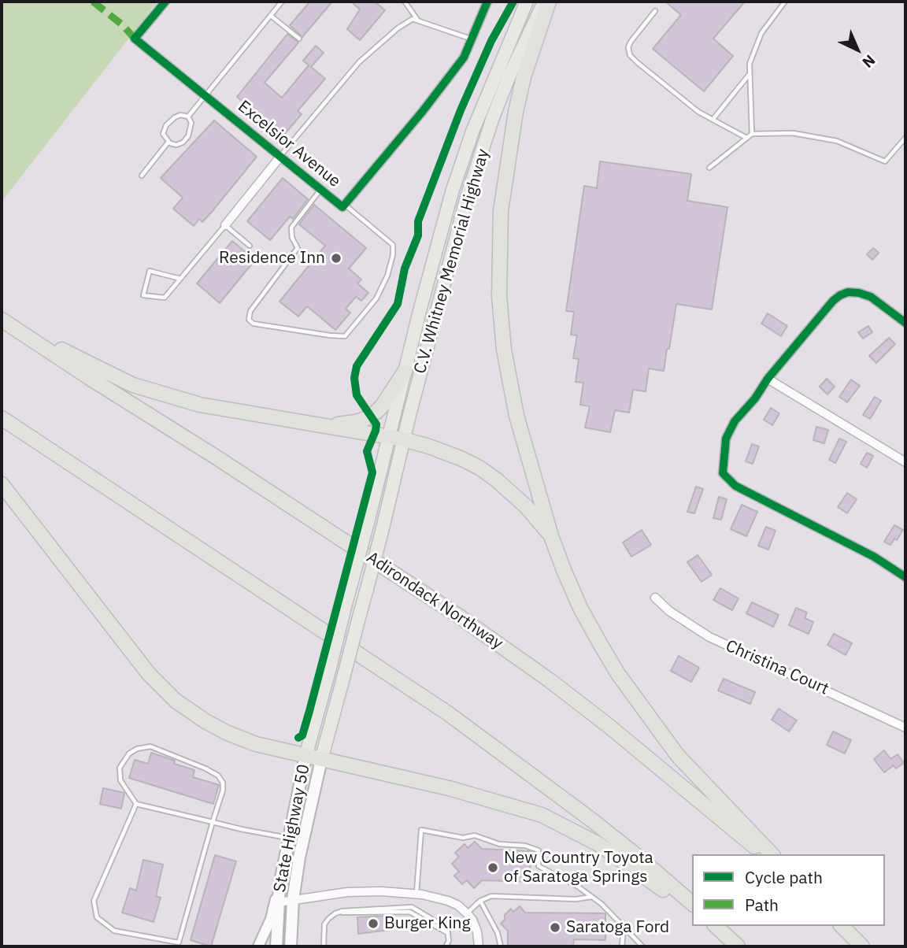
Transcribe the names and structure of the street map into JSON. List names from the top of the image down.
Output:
{
  "streets": {
    "highway": ["C.V. Whitney Memorial Highway", "Adirondack Northway", "State Highway 50"],
    "street": ["Excelsior Avenue", "Christina Court"]
  },
  "crossings": [
    ["C.V. Whitney Memorial Highway", "State Highway 50"]
  ],
  "places": [
    "Residence Inn",
    "New Country Toyota of Saratoga Springs",
    "Burger King",
    "Saratoga Ford"
  ],
  "legend": ["Cycle path", "Path"],
  "north": "bottom right"
}
